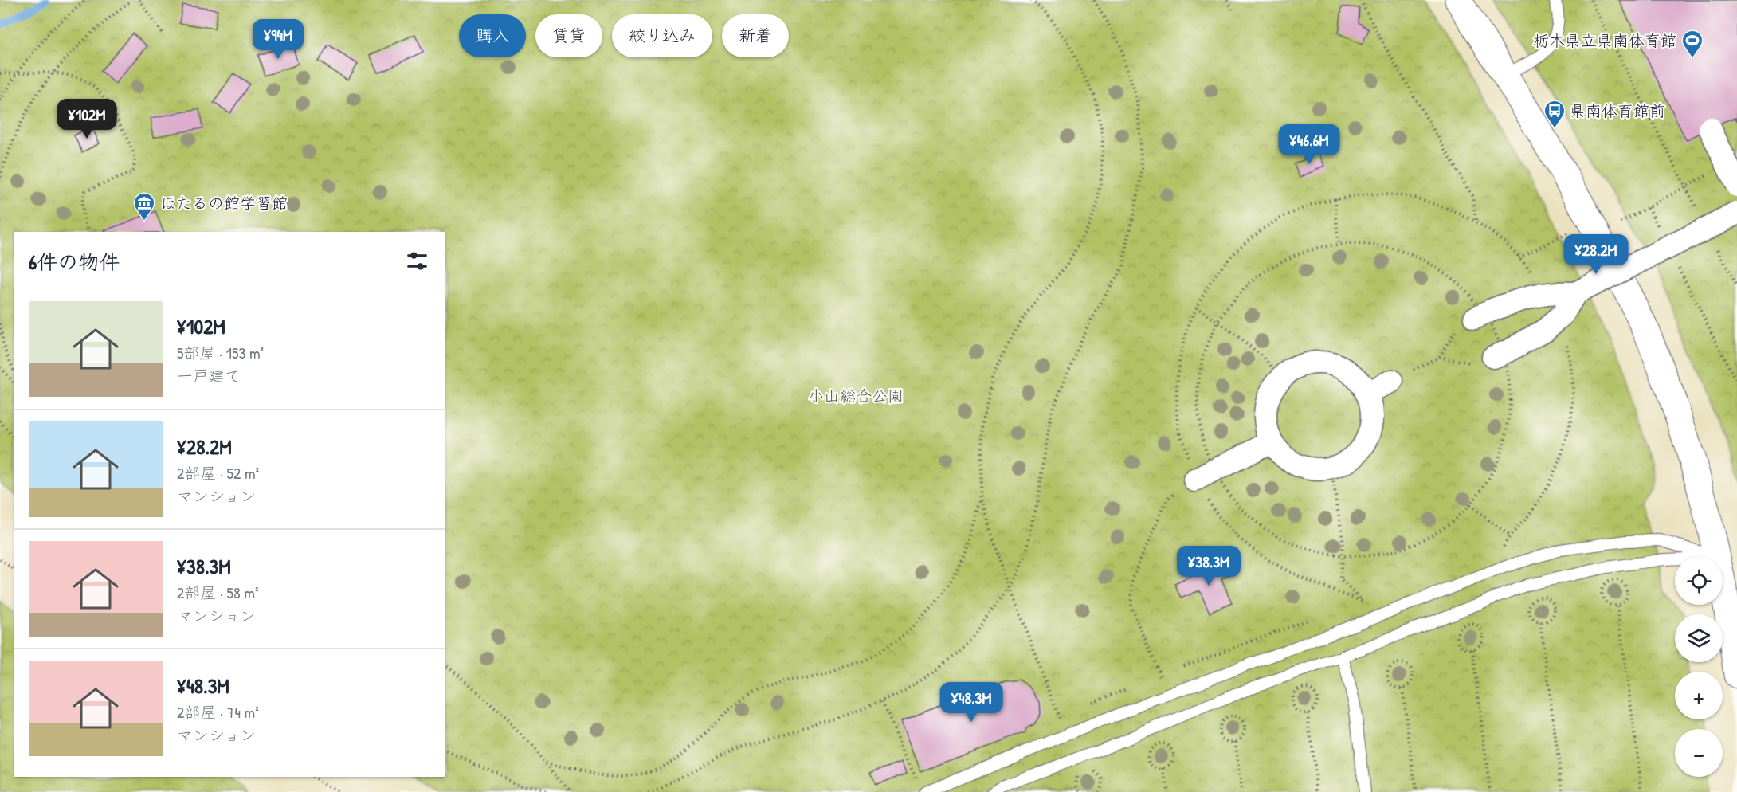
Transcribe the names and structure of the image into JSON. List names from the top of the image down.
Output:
{
  "parks": ["小山総合公園"],
  "places": {
    "sports": ["栃木県立県南体育館"],
    "bus stop": ["県南体育館前"],
    "museum": ["ほたるの館学習館"]
  },
  "page": {
    "chip": [
      "購入",
      "賃貸",
      "絞り込み",
      "新着"
    ],
    "price": [
      "¥94M",
      "¥102M",
      "¥46.6M",
      "¥28.2M",
      "¥38.3M",
      "¥48.3M"
    ],
    "heading": "6件の物件",
    "list": [
      {
        "name": "¥102M",
        "note": "5部屋 · 153 m² · 一戸建て"
      },
      {
        "name": "¥28.2M",
        "note": "2部屋 · 52 m² · マンション"
      },
      {
        "name": "¥38.3M",
        "note": "2部屋 · 58 m² · マンション"
      },
      {
        "name": "¥48.3M",
        "note": "2部屋 · 74 m² · マンション"
      }
    ],
    "map_buttons": ["+", "−"]
  }
}
